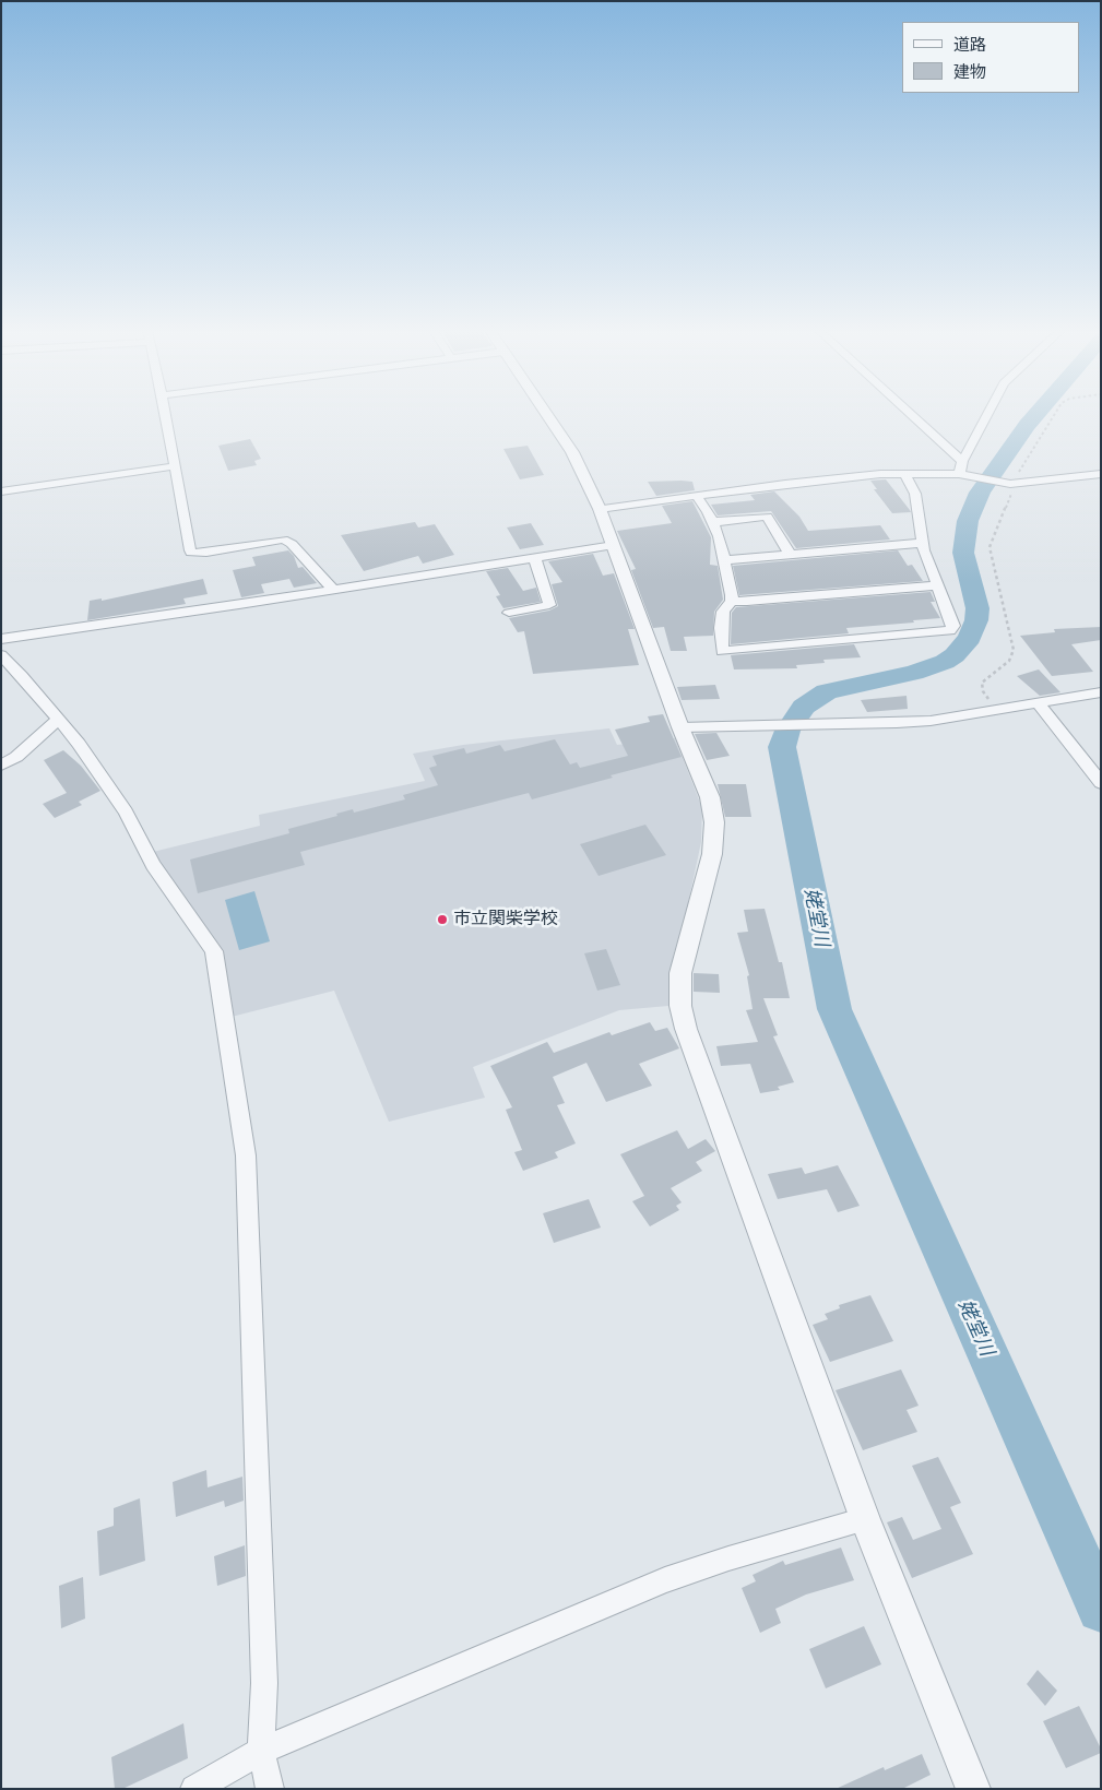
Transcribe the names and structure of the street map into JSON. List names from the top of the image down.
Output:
{
  "water": ["姥堂川"],
  "places": ["市立関柴学校"],
  "legend": ["道路", "建物"]
}
